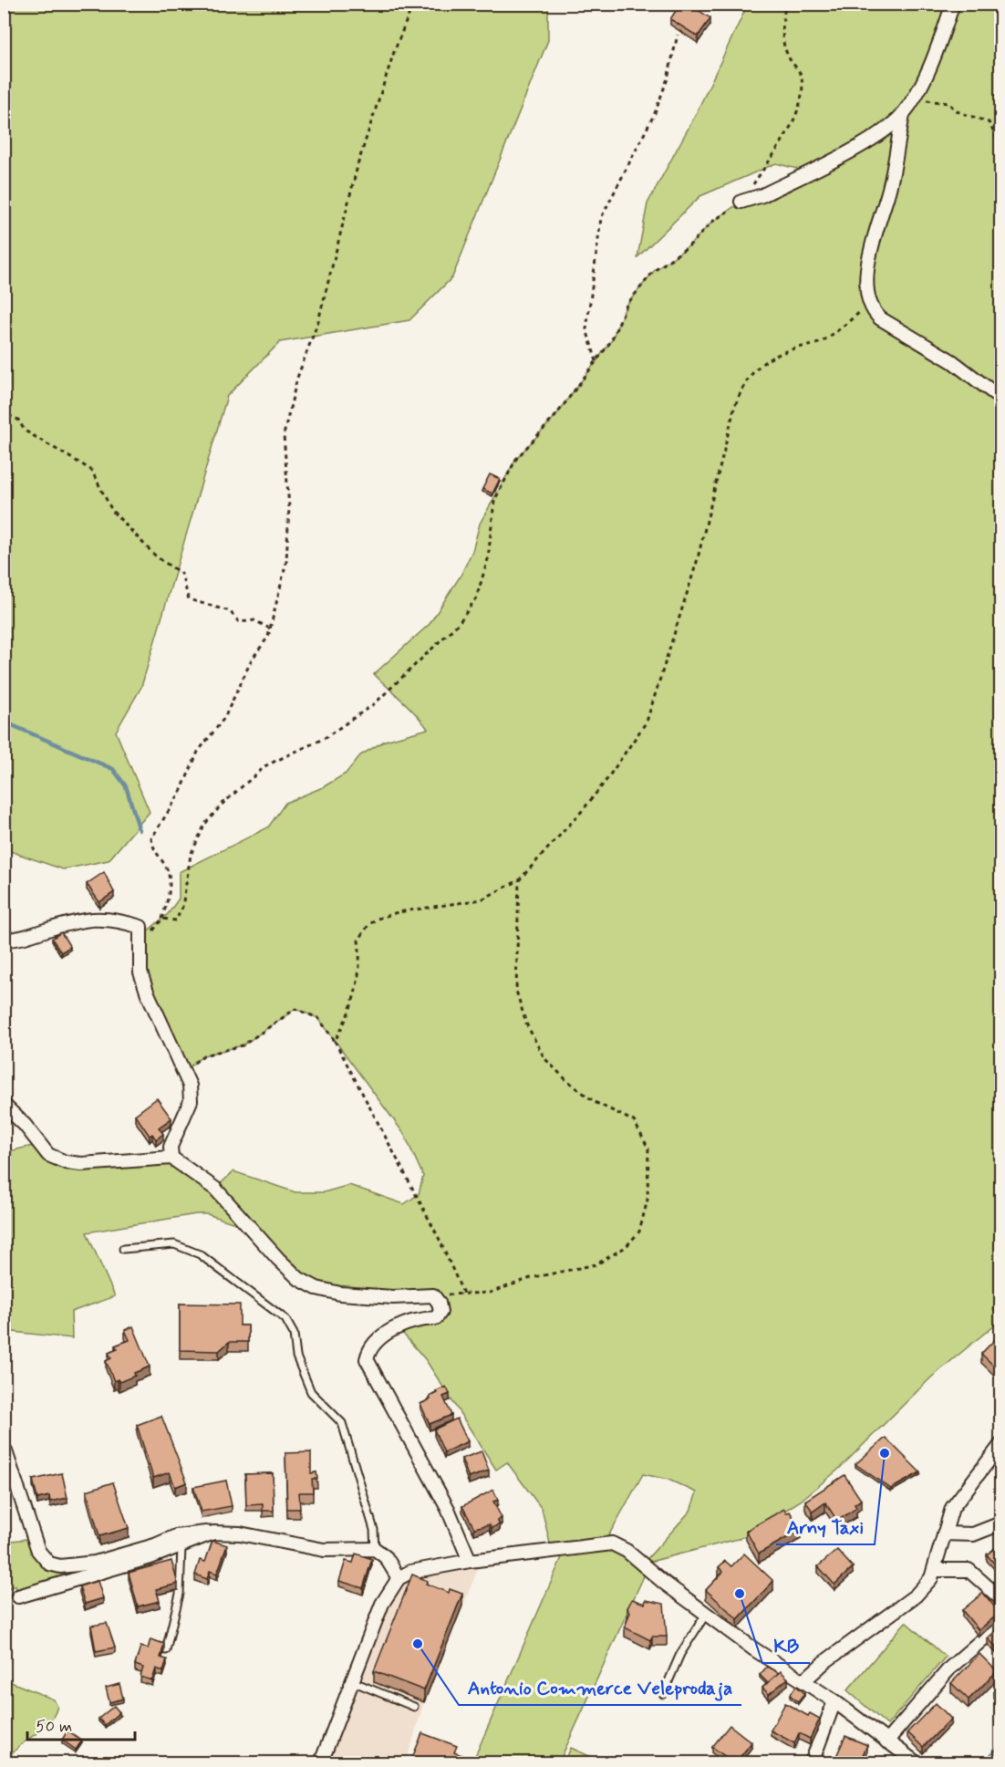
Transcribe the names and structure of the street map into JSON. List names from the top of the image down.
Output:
{
  "places": ["Arny Taxi", "KB", "Antonio Commerce Veleprodaja"],
  "scale_bar": "50 m"
}
